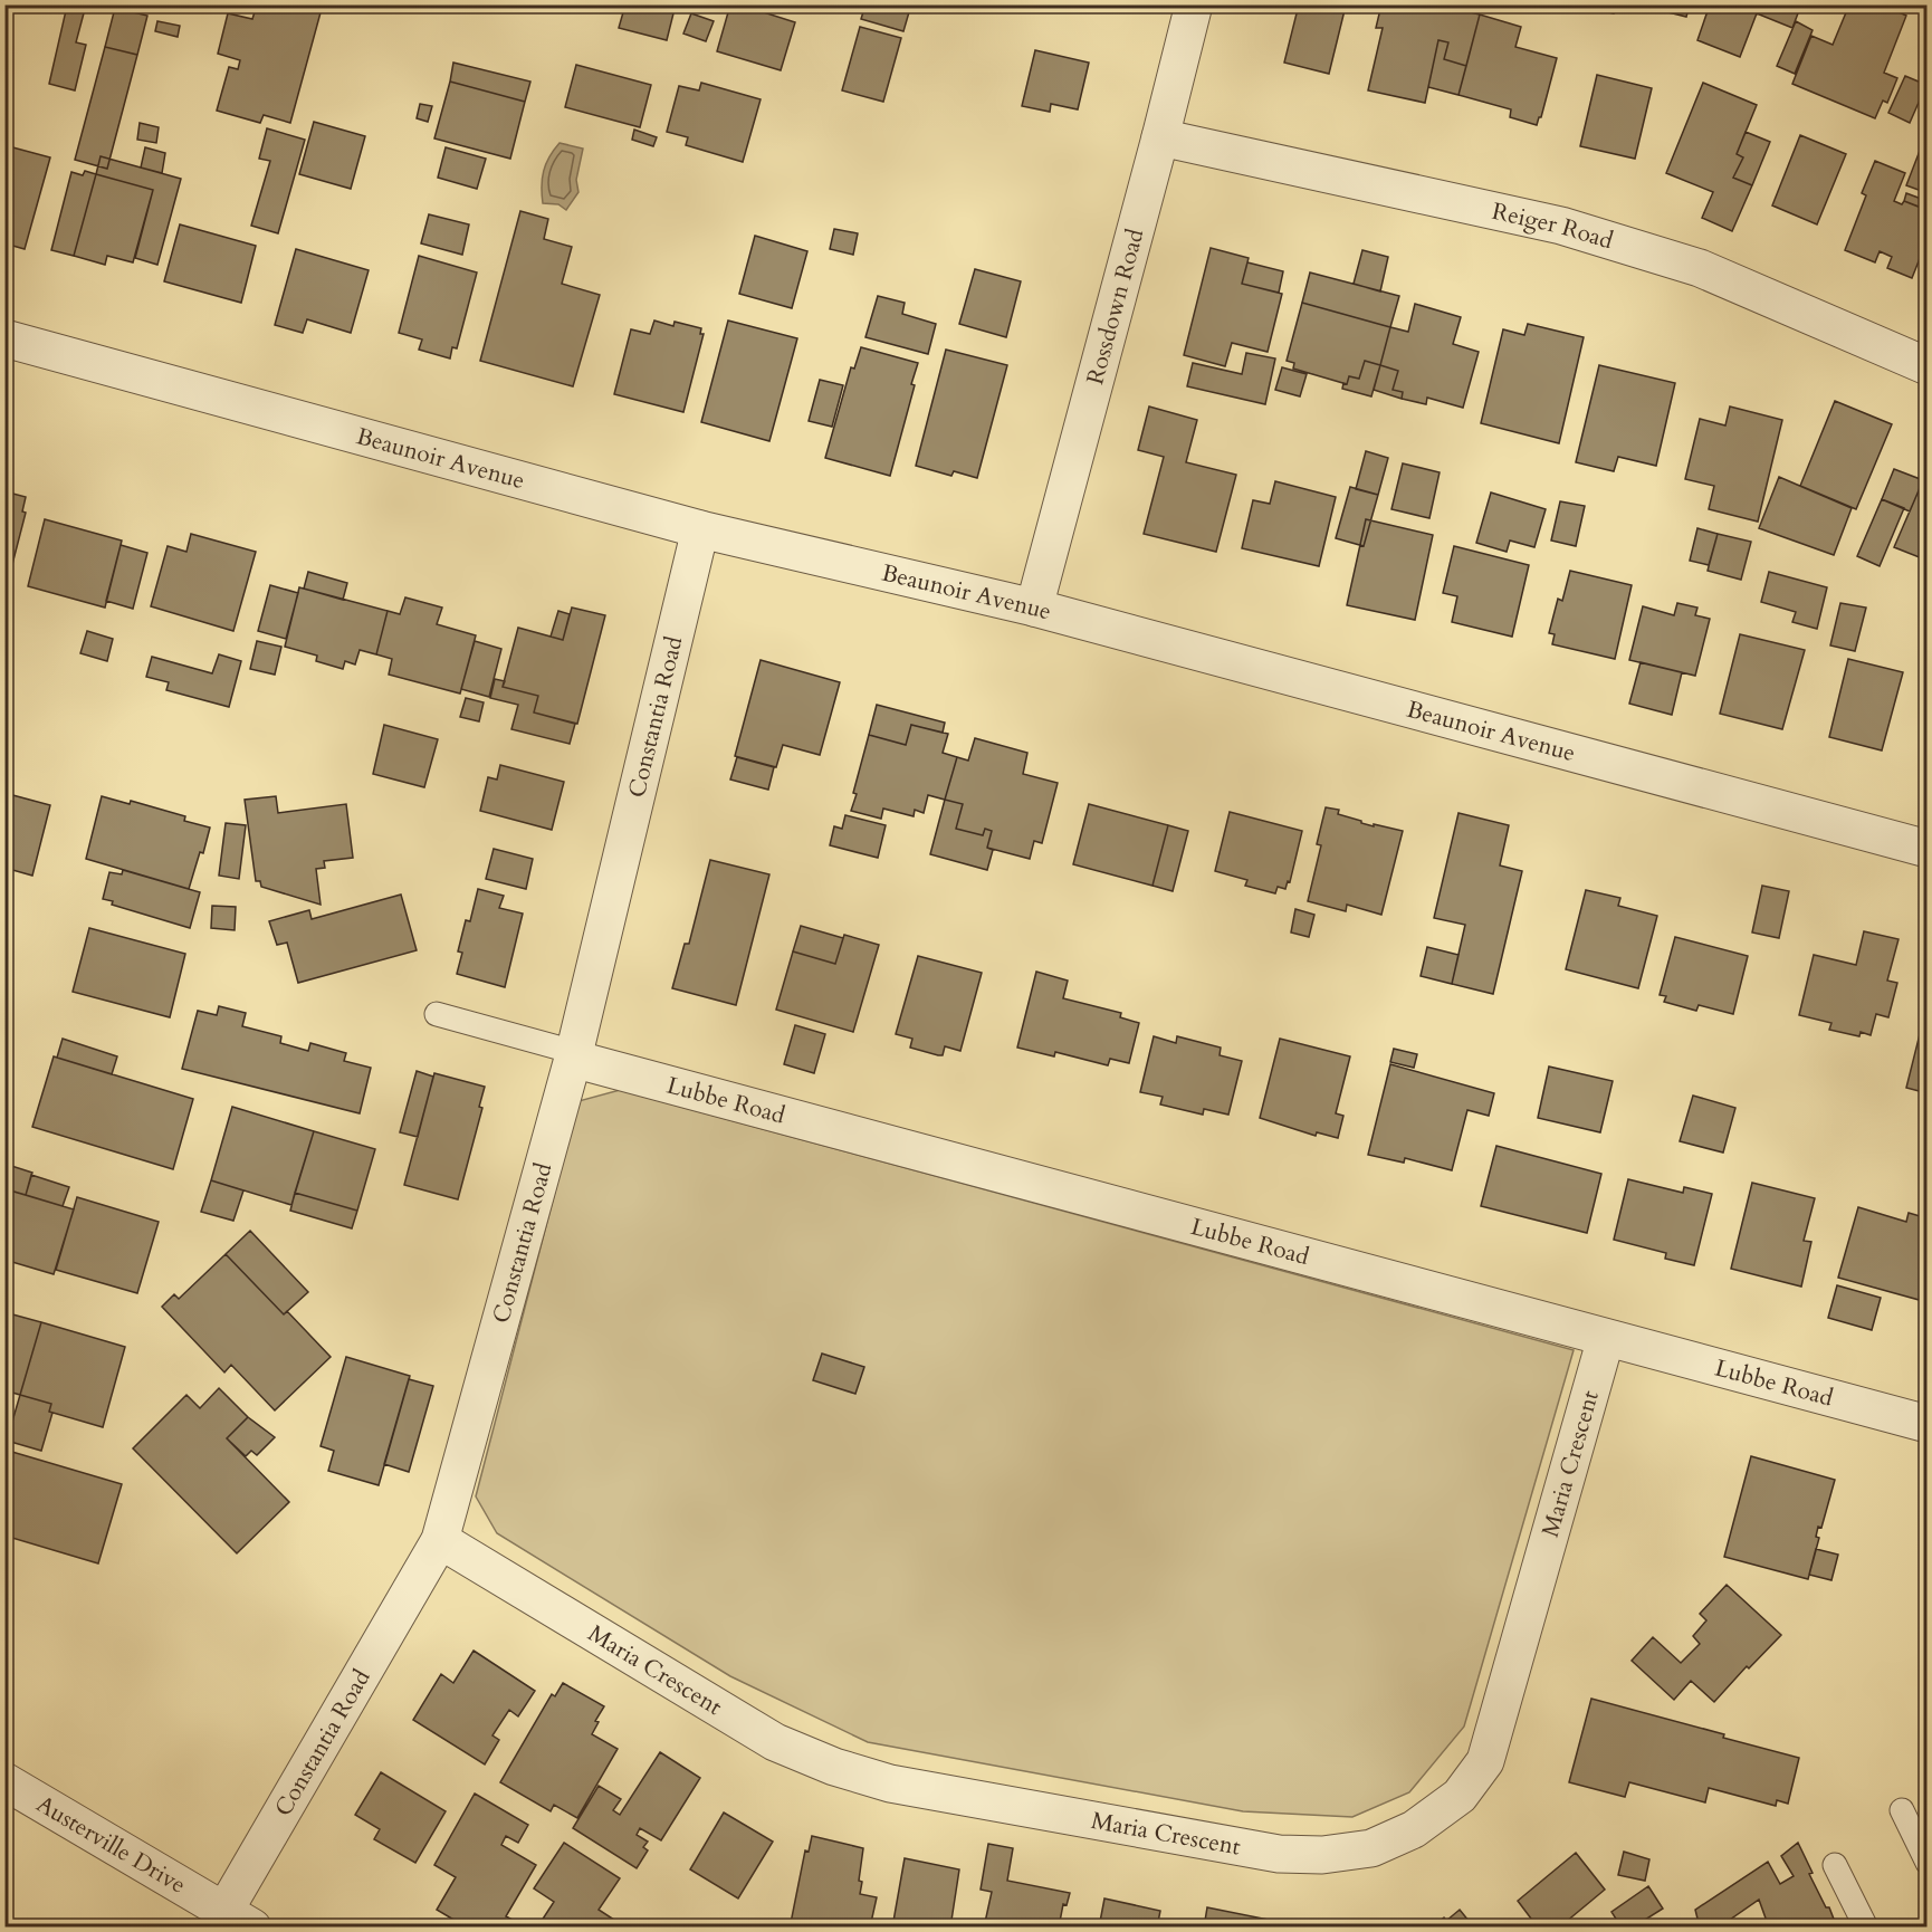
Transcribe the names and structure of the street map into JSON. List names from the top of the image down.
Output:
{
  "streets": {
    "street": [
      "Reiger Road",
      "Rossdown Road",
      "Beaunoir Avenue",
      "Constantia Road",
      "Lubbe Road",
      "Maria Crescent",
      "Austerville Drive"
    ]
  },
  "crossings": [
    ["Reiger Road", "Rossdown Road"],
    ["Rossdown Road", "Beaunoir Avenue"],
    ["Beaunoir Avenue", "Constantia Road"],
    ["Constantia Road", "Lubbe Road"],
    ["Constantia Road", "Maria Crescent"],
    ["Constantia Road", "Austerville Drive"],
    ["Lubbe Road", "Maria Crescent"]
  ]
}
